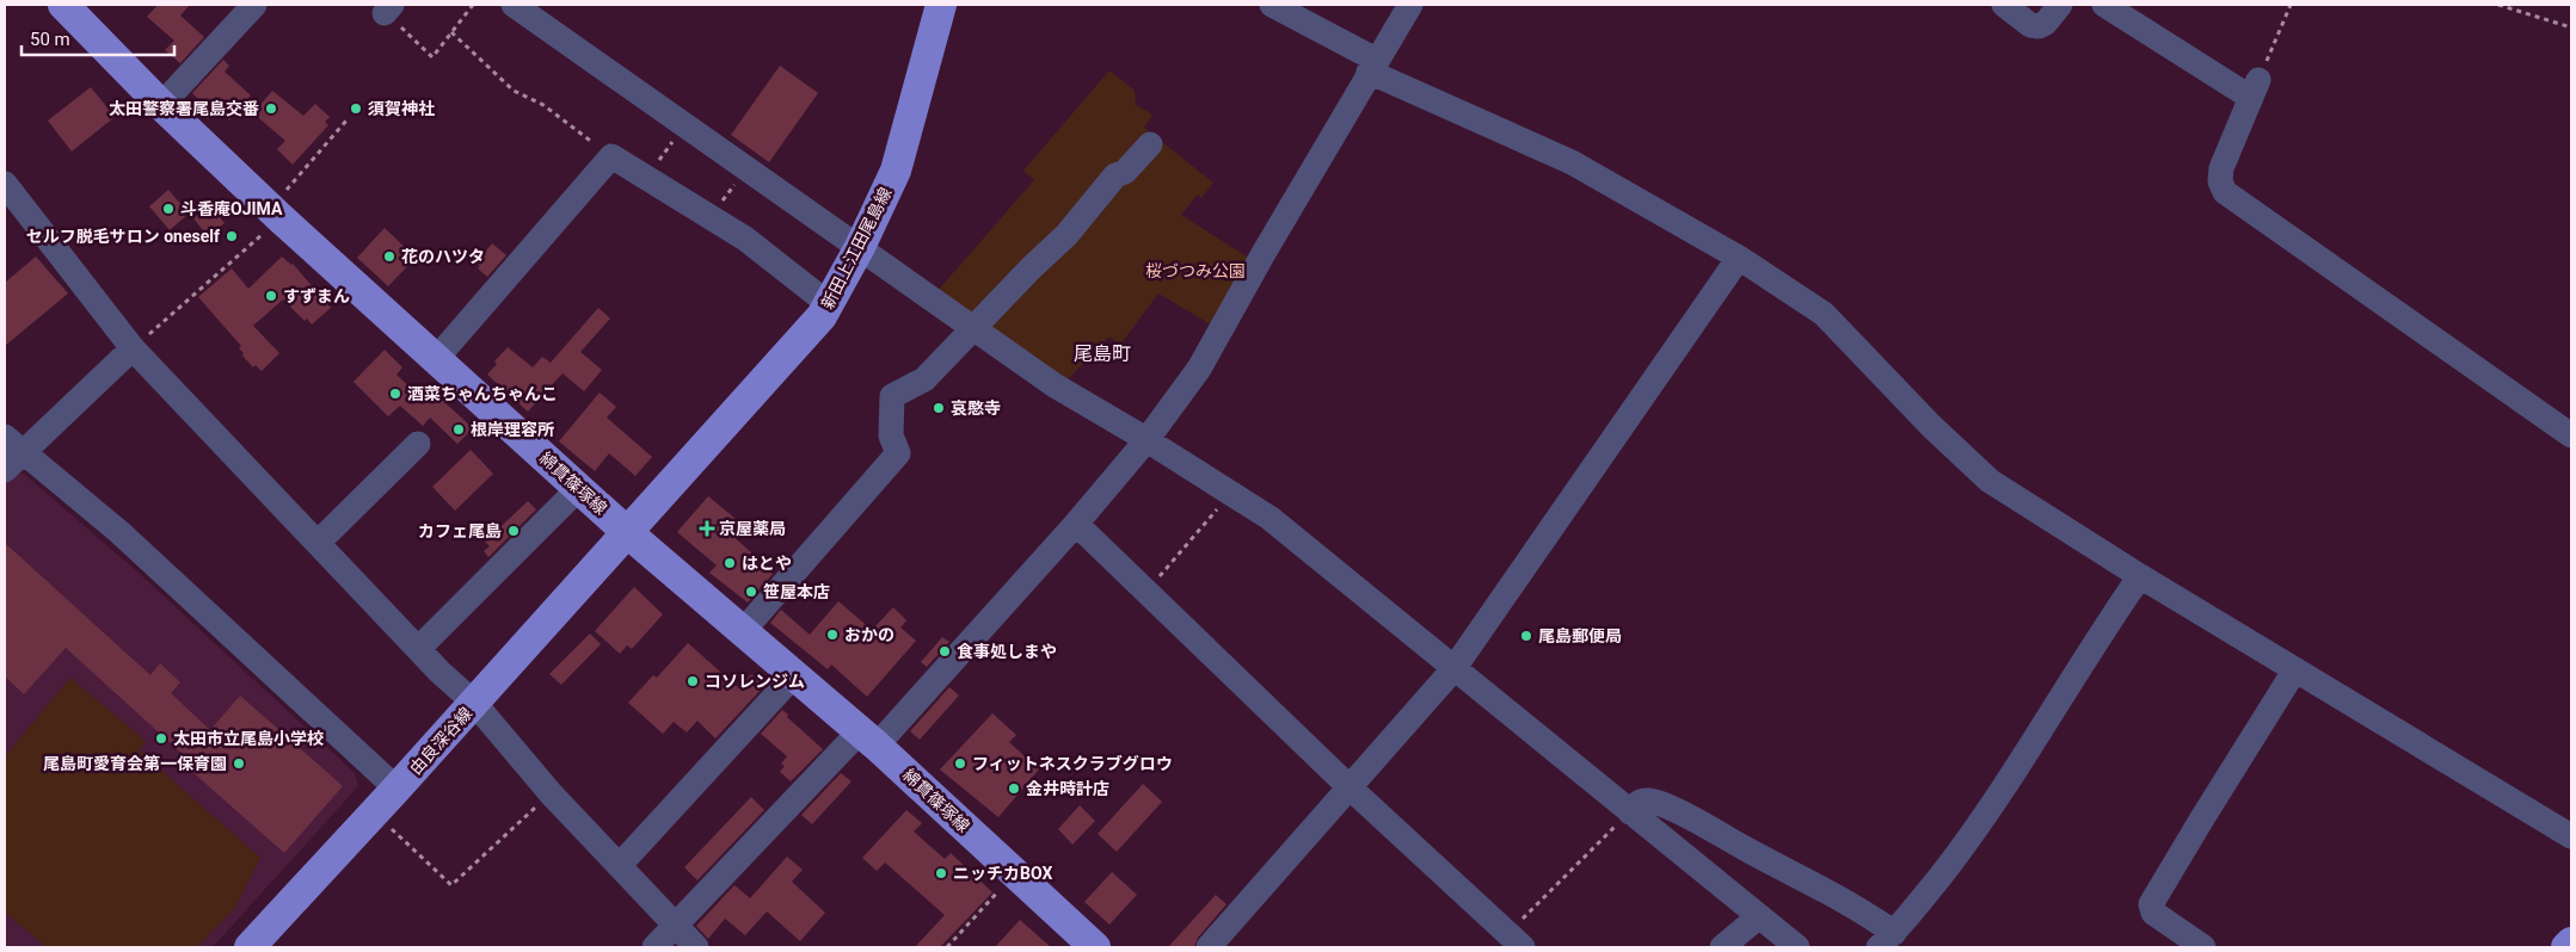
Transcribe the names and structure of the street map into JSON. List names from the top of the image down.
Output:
{
  "streets": {
    "main road": ["新田上江田尾島線", "綿貫篠塚線", "由良深谷線"]
  },
  "crossings": [
    ["新田上江田尾島線", "綿貫篠塚線"],
    ["新田上江田尾島線", "由良深谷線"],
    ["綿貫篠塚線", "由良深谷線"]
  ],
  "districts": ["尾島町"],
  "parks": ["桜づつみ公園"],
  "places": {
    "other": [
      "太田警察署尾島交番",
      "須賀神社",
      "斗香庵OJIMA",
      "セルフ脱毛サロン oneself",
      "花のハツタ",
      "すずまん",
      "酒菜ちゃんちゃんこ",
      "哀愍寺",
      "根岸理容所",
      "カフェ尾島",
      "はとや",
      "笹屋本店",
      "おかの",
      "尾島郵便局",
      "食事処しまや",
      "コソレンジム",
      "太田市立尾島小学校",
      "尾島町愛育会第一保育園",
      "フィットネスクラブグロウ",
      "金井時計店",
      "ニッチカBOX"
    ],
    "health": ["京屋薬局"]
  },
  "scale_bar": "50 m"
}
